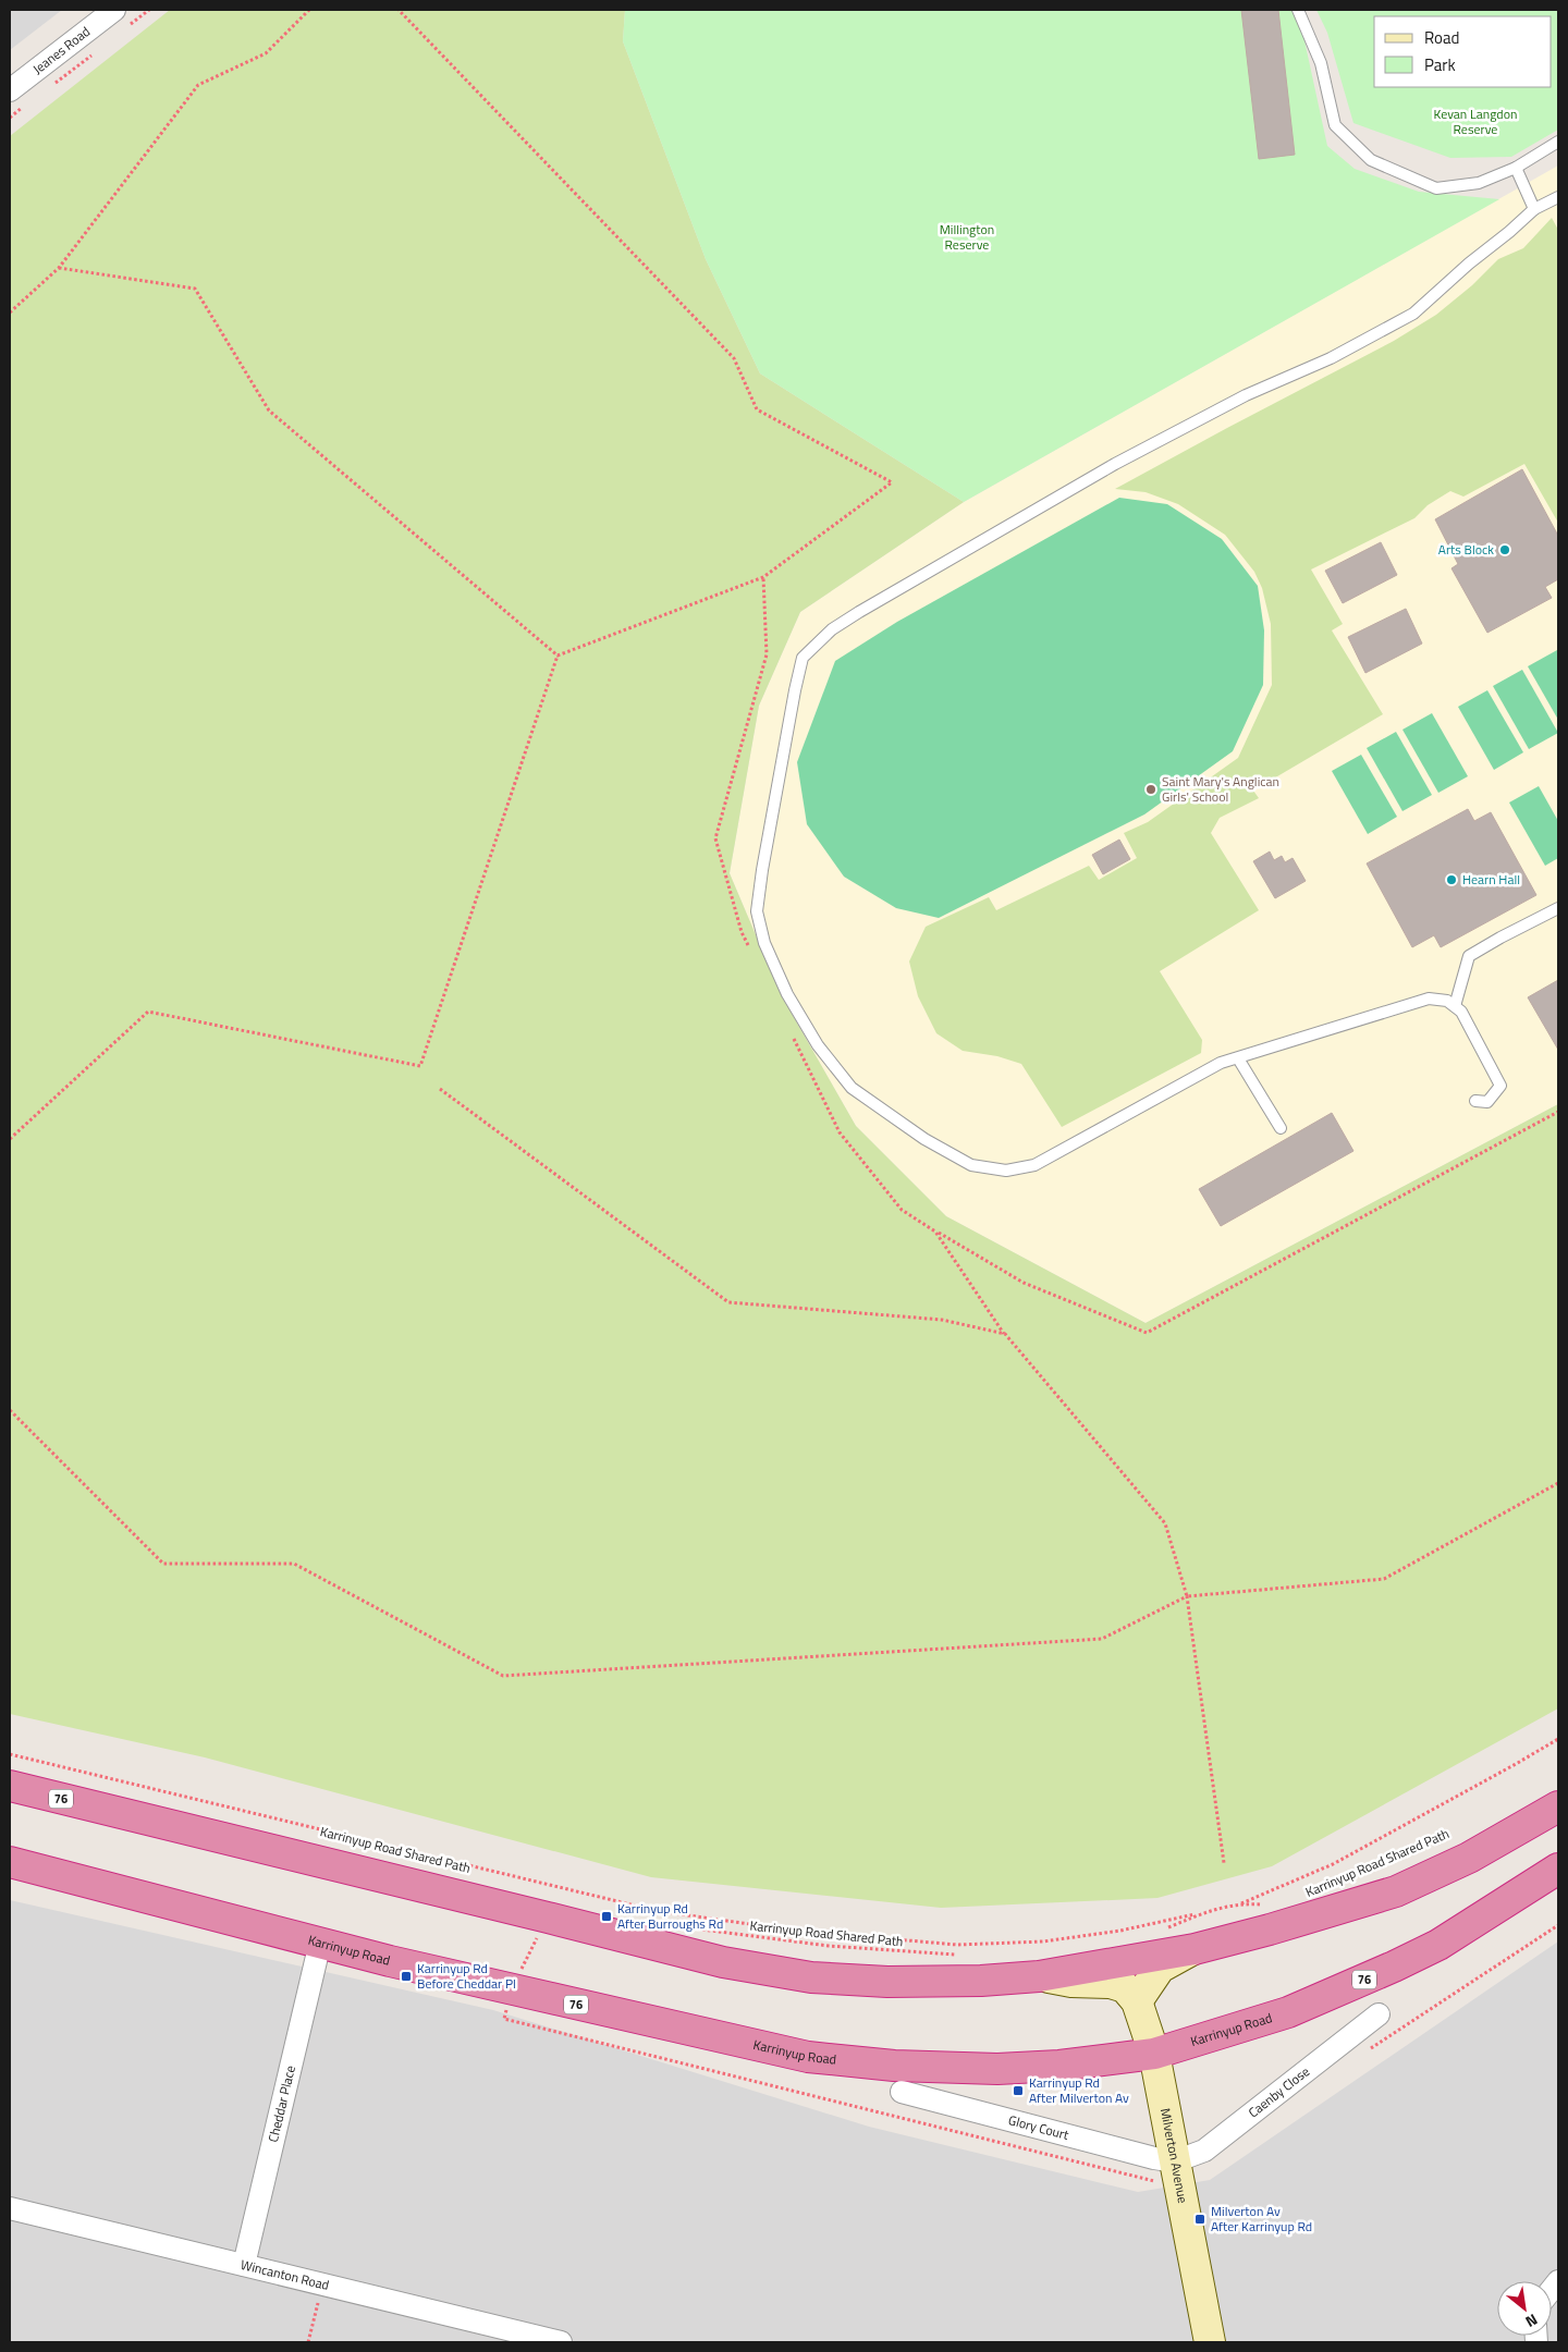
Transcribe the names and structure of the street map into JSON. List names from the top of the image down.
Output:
{
  "streets": {
    "highway": ["76", "Karrinyup Road"],
    "street": [
      "Jeanes Road",
      "Caenby Close",
      "Cheddar Place",
      "Glory Court",
      "Milverton Avenue",
      "Wincanton Road"
    ],
    "path": ["Karrinyup Road Shared Path"]
  },
  "crossings": [
    ["Karrinyup Road", "Cheddar Place"],
    ["Karrinyup Road", "Milverton Avenue"],
    ["Caenby Close", "Glory Court"],
    ["Caenby Close", "Milverton Avenue"],
    ["Cheddar Place", "Wincanton Road"],
    ["Glory Court", "Milverton Avenue"]
  ],
  "parks": ["Kevan Langdon Reserve", "Millington Reserve"],
  "places": {
    "other": ["Arts Block", "Saint Mary's Anglican Girls' School", "Hearn Hall"],
    "transit": [
      "Karrinyup Rd After Burroughs Rd",
      "Karrinyup Rd Before Cheddar Pl",
      "Karrinyup Rd After Milverton Av",
      "Milverton Av After Karrinyup Rd"
    ]
  },
  "legend": ["Road", "Park"],
  "north": "bottom right"
}
